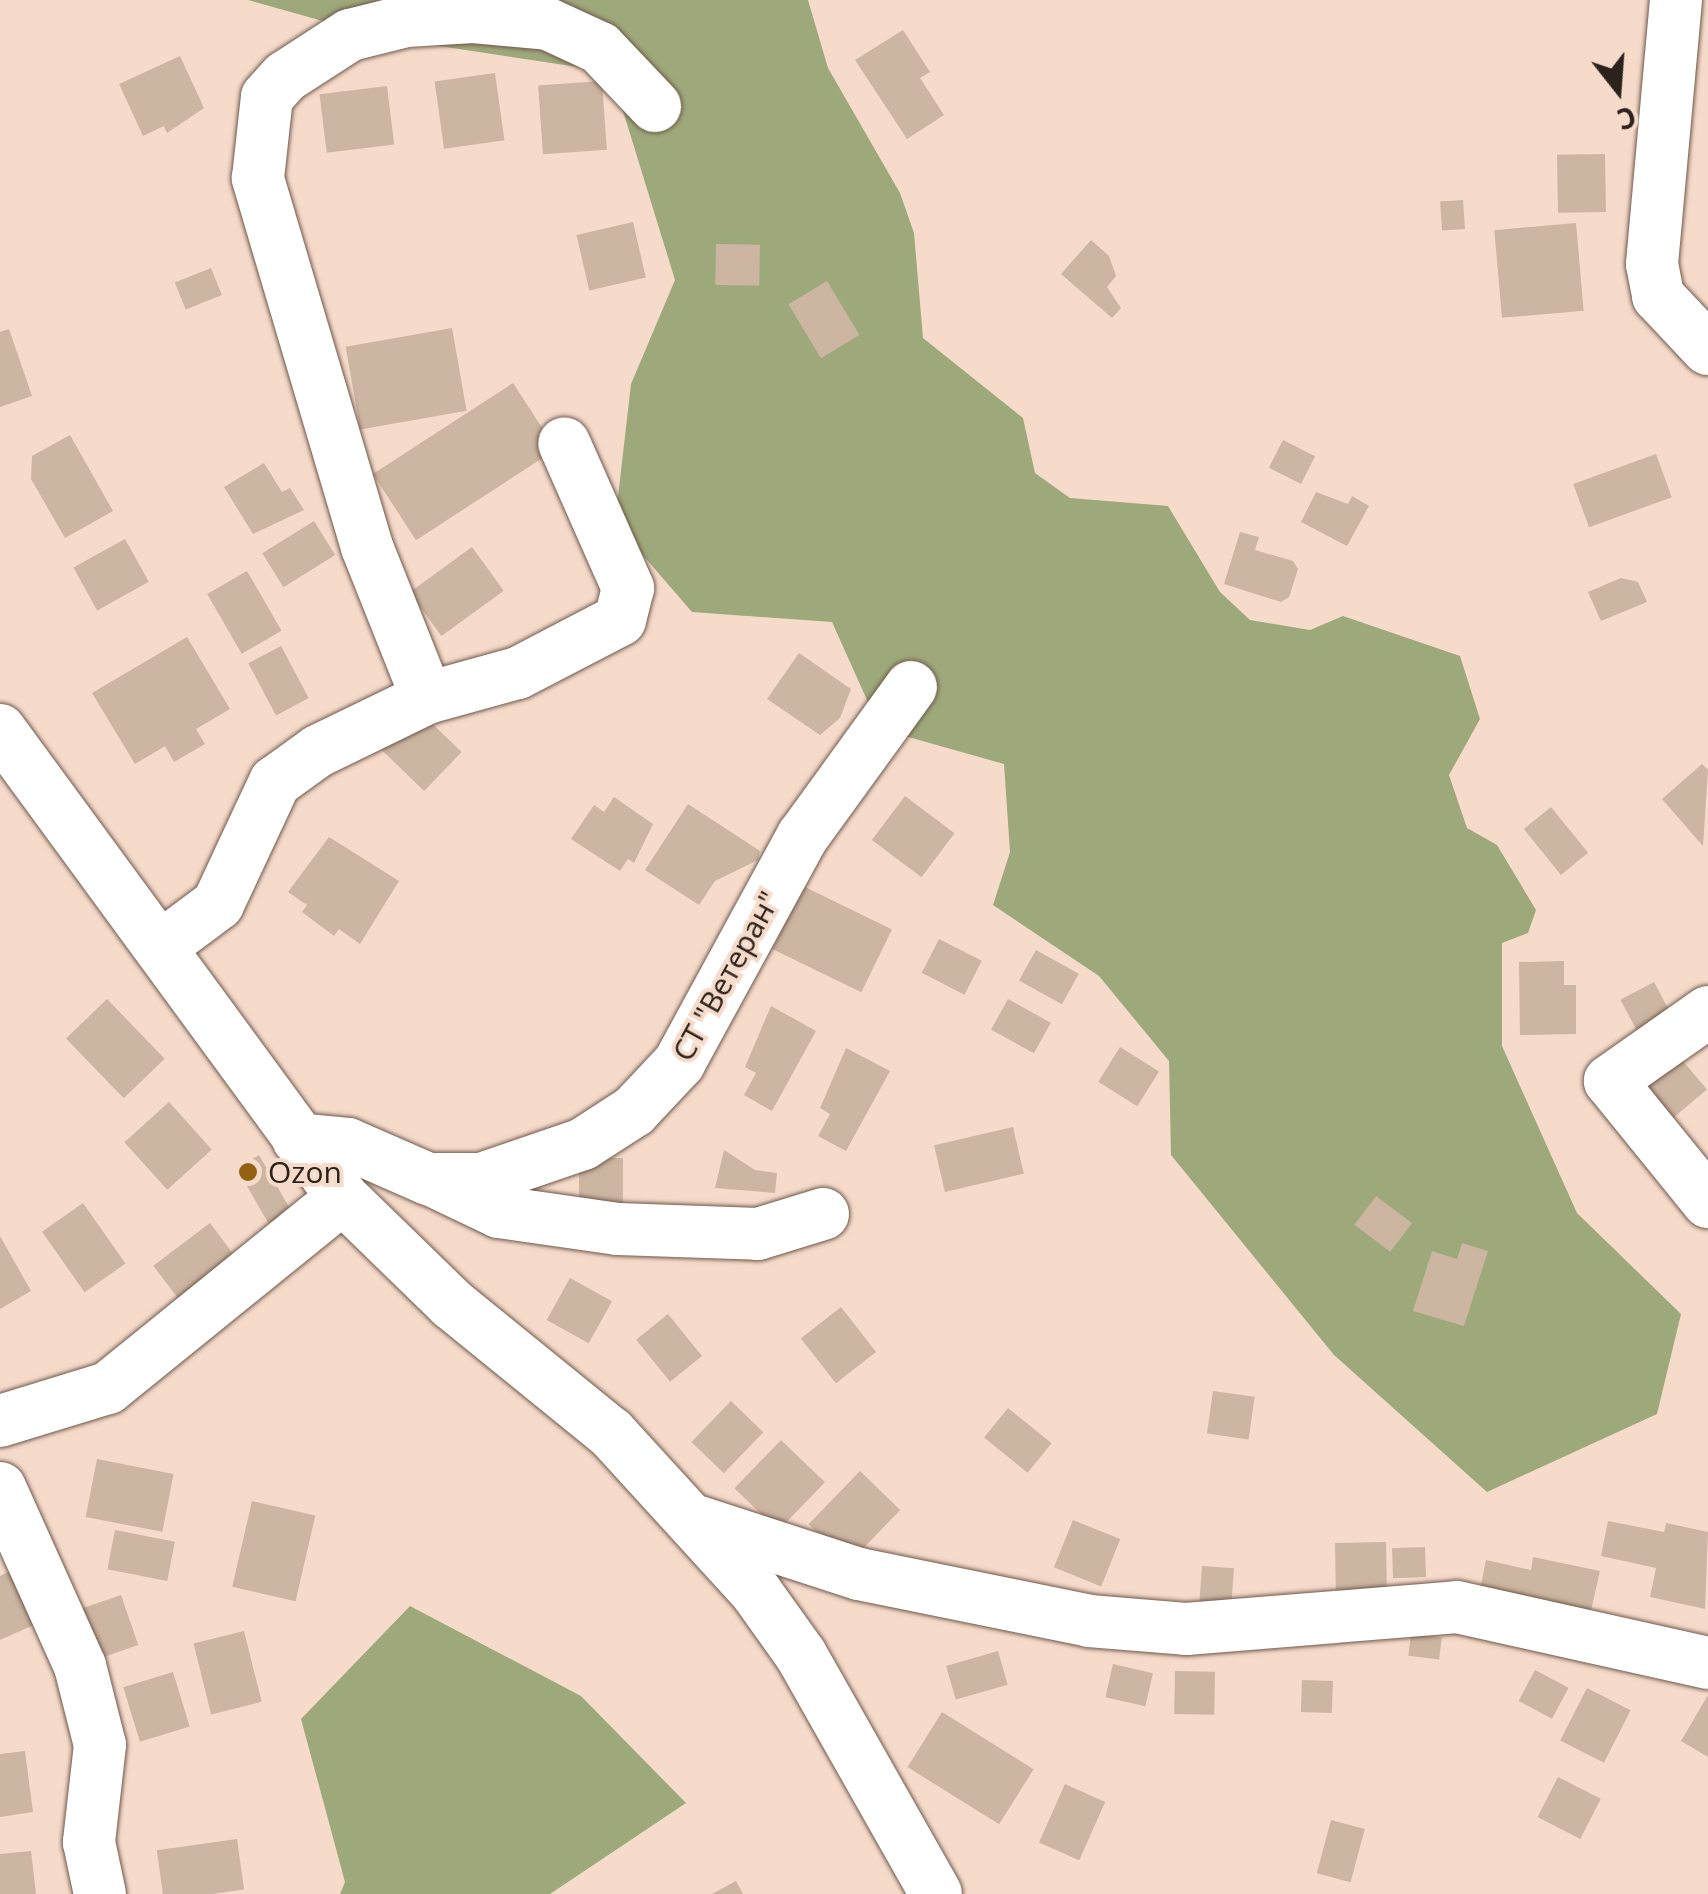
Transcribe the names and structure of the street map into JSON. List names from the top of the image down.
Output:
{
  "streets": {
    "street": ["СТ \"Ветеран\""]
  },
  "places": ["Ozon"],
  "north": "bottom"
}
